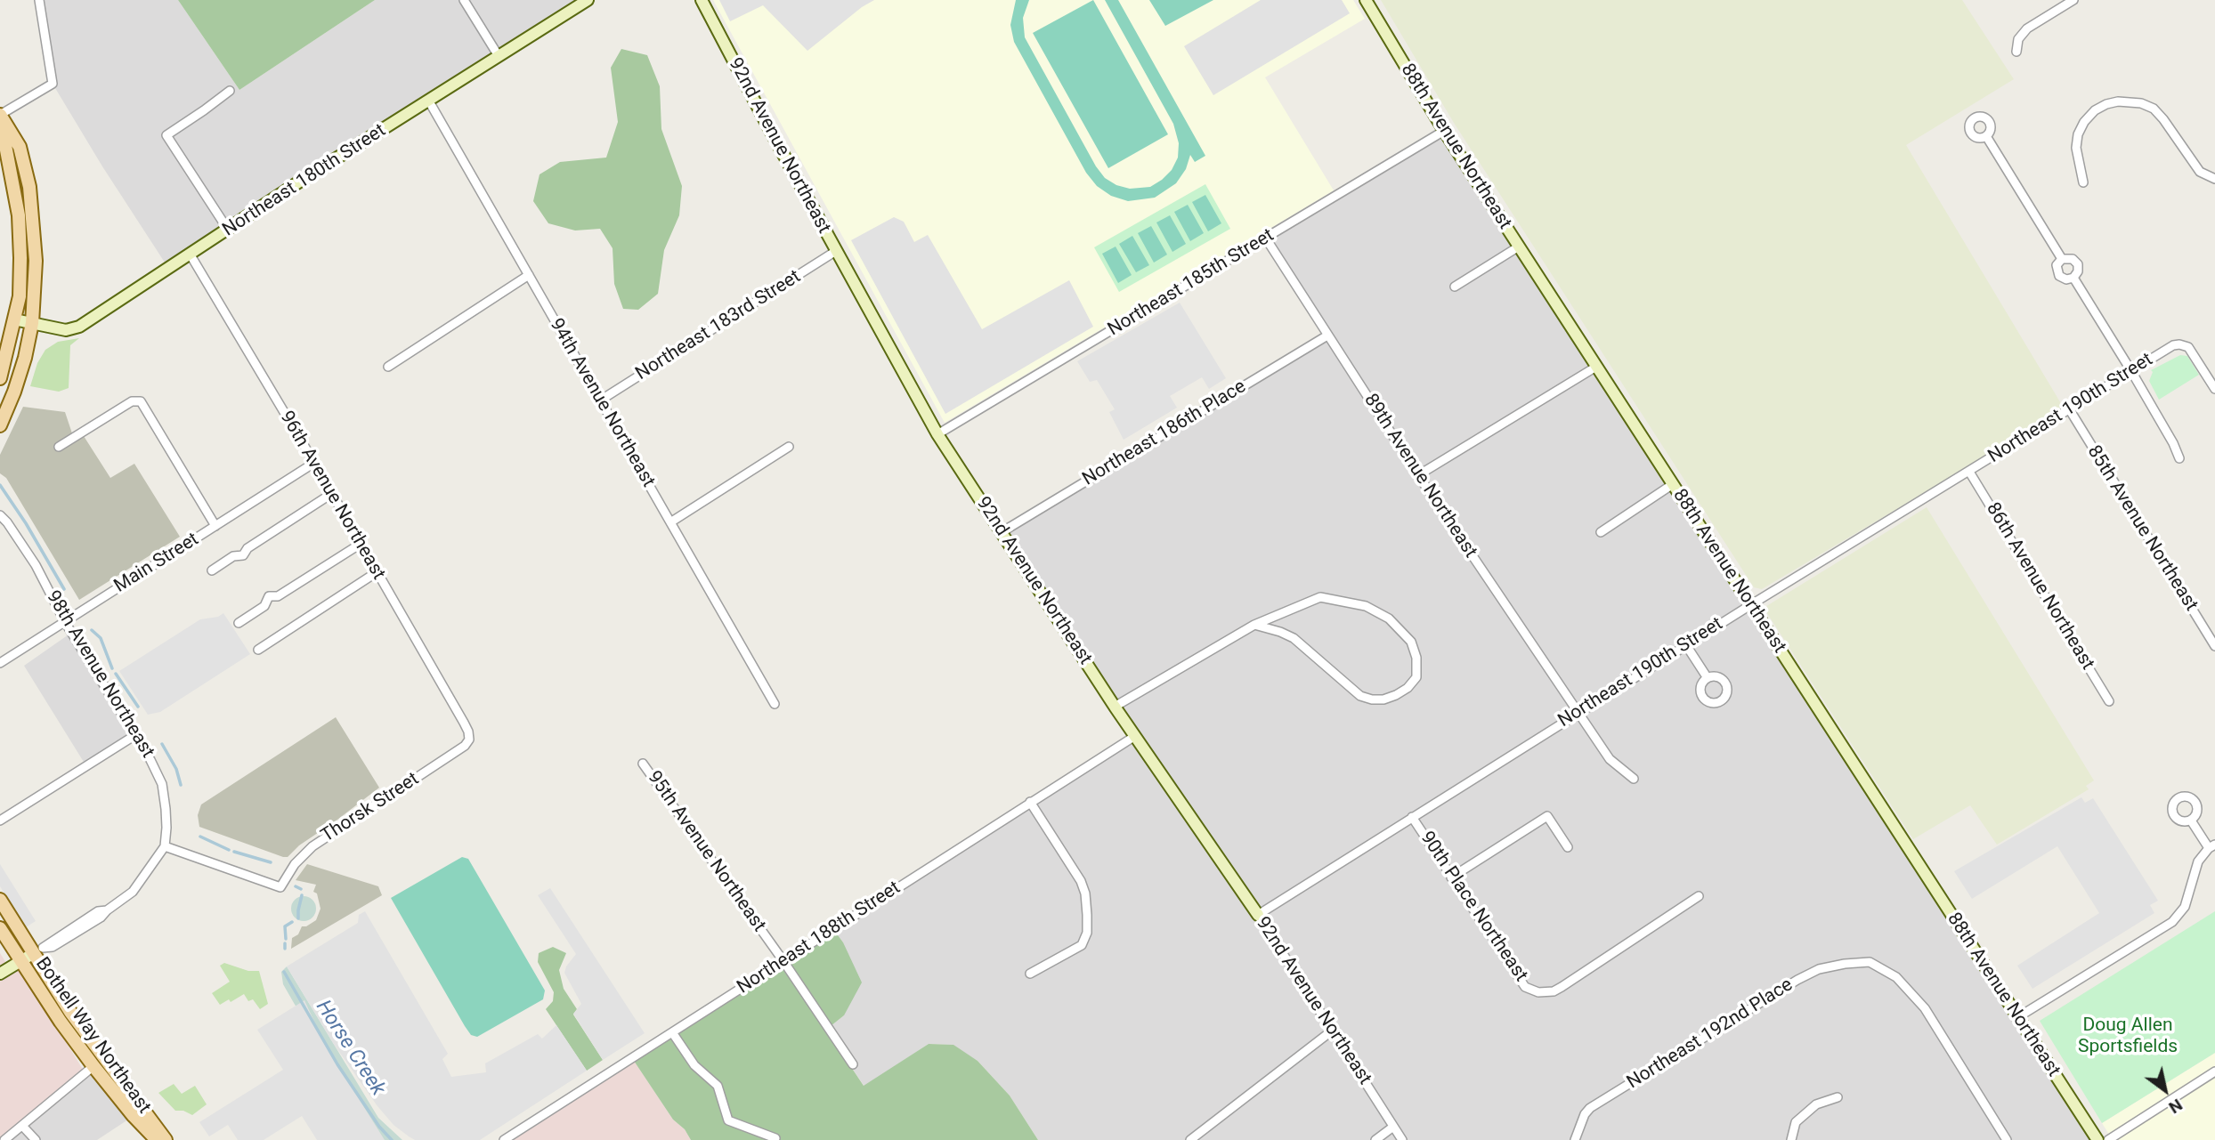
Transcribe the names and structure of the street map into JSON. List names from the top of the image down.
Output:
{
  "streets": {
    "main road": ["Bothell Way Northeast"],
    "street": [
      "92nd Avenue Northeast",
      "88th Avenue Northeast",
      "Northeast 180th Street",
      "Northeast 185th Street",
      "Northeast 183rd Street",
      "94th Avenue Northeast",
      "Northeast 190th Street",
      "Northeast 186th Place",
      "89th Avenue Northeast",
      "96th Avenue Northeast",
      "85th Avenue Northeast",
      "Main Street",
      "86th Avenue Northeast",
      "98th Avenue Northeast",
      "Thorsk Street",
      "95th Avenue Northeast",
      "90th Place Northeast",
      "Northeast 188th Street",
      "Northeast 192nd Place"
    ]
  },
  "crossings": [
    ["92nd Avenue Northeast", "Northeast 185th Street"],
    ["92nd Avenue Northeast", "Northeast 183rd Street"],
    ["92nd Avenue Northeast", "Northeast 190th Street"],
    ["92nd Avenue Northeast", "Northeast 186th Place"],
    ["92nd Avenue Northeast", "Northeast 188th Street"],
    ["88th Avenue Northeast", "Northeast 185th Street"],
    ["88th Avenue Northeast", "Northeast 190th Street"],
    ["Northeast 180th Street", "94th Avenue Northeast"],
    ["Northeast 180th Street", "96th Avenue Northeast"],
    ["Northeast 185th Street", "89th Avenue Northeast"],
    ["Northeast 183rd Street", "94th Avenue Northeast"],
    ["Northeast 190th Street", "89th Avenue Northeast"],
    ["Northeast 190th Street", "85th Avenue Northeast"],
    ["Northeast 190th Street", "86th Avenue Northeast"],
    ["Northeast 190th Street", "90th Place Northeast"],
    ["Northeast 186th Place", "89th Avenue Northeast"],
    ["96th Avenue Northeast", "Main Street"],
    ["96th Avenue Northeast", "Thorsk Street"],
    ["Main Street", "98th Avenue Northeast"],
    ["98th Avenue Northeast", "Thorsk Street"],
    ["95th Avenue Northeast", "Northeast 188th Street"]
  ],
  "water": ["Horse Creek"],
  "parks": ["Doug Allen Sportsfields"],
  "north": "bottom right"
}
